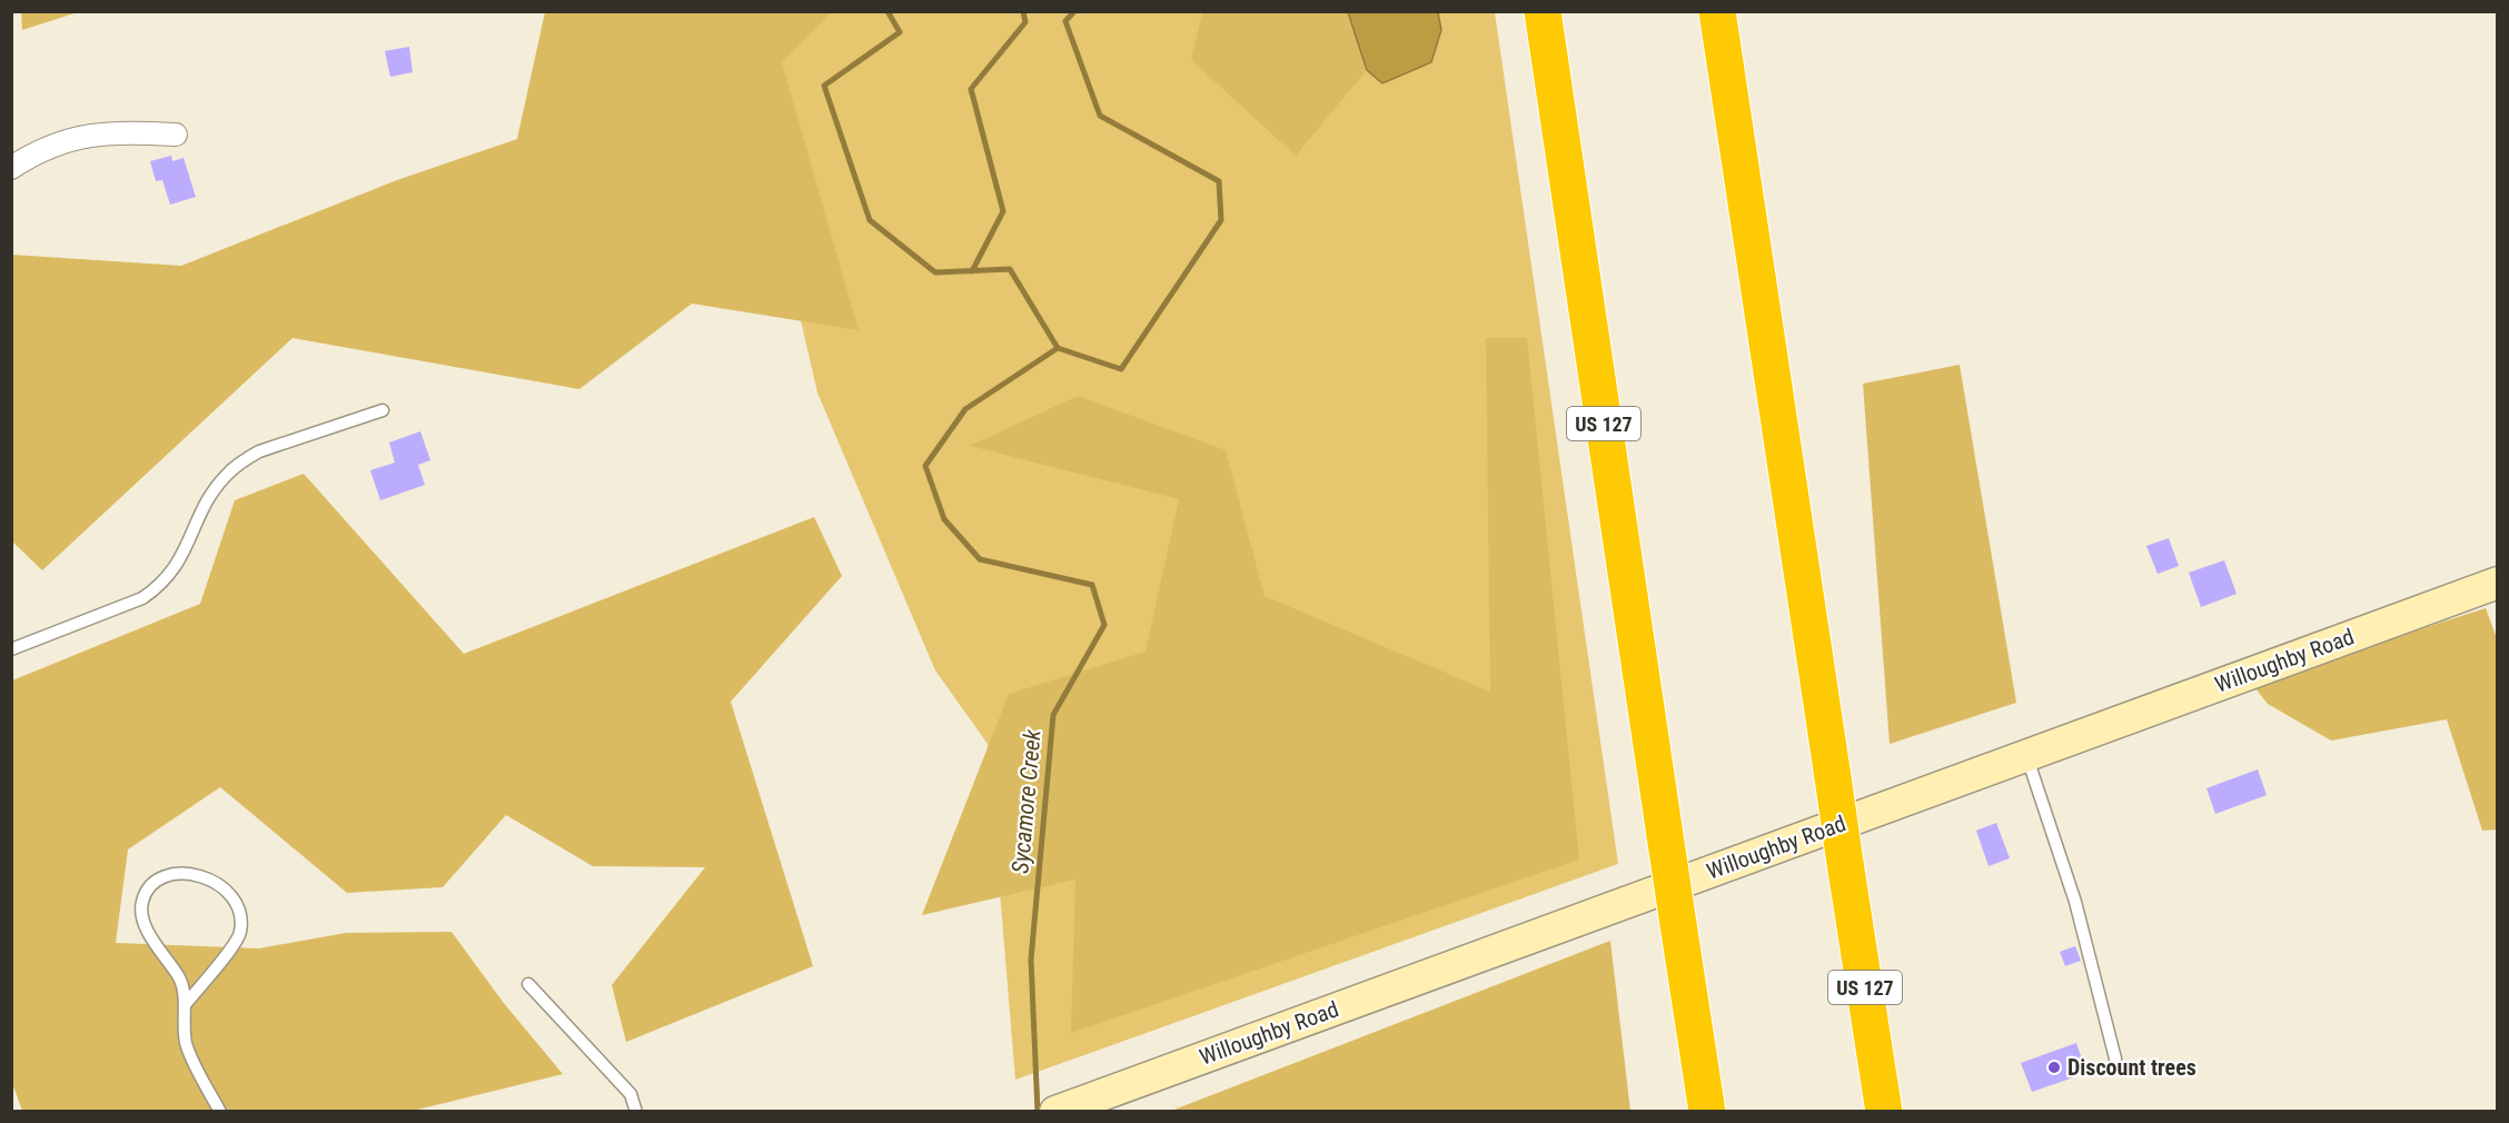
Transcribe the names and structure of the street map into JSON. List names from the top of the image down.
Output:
{
  "streets": {
    "highway": ["US 127"],
    "street": ["Willoughby Road"]
  },
  "water": ["Sycamore Creek"],
  "places": ["Discount trees"]
}
